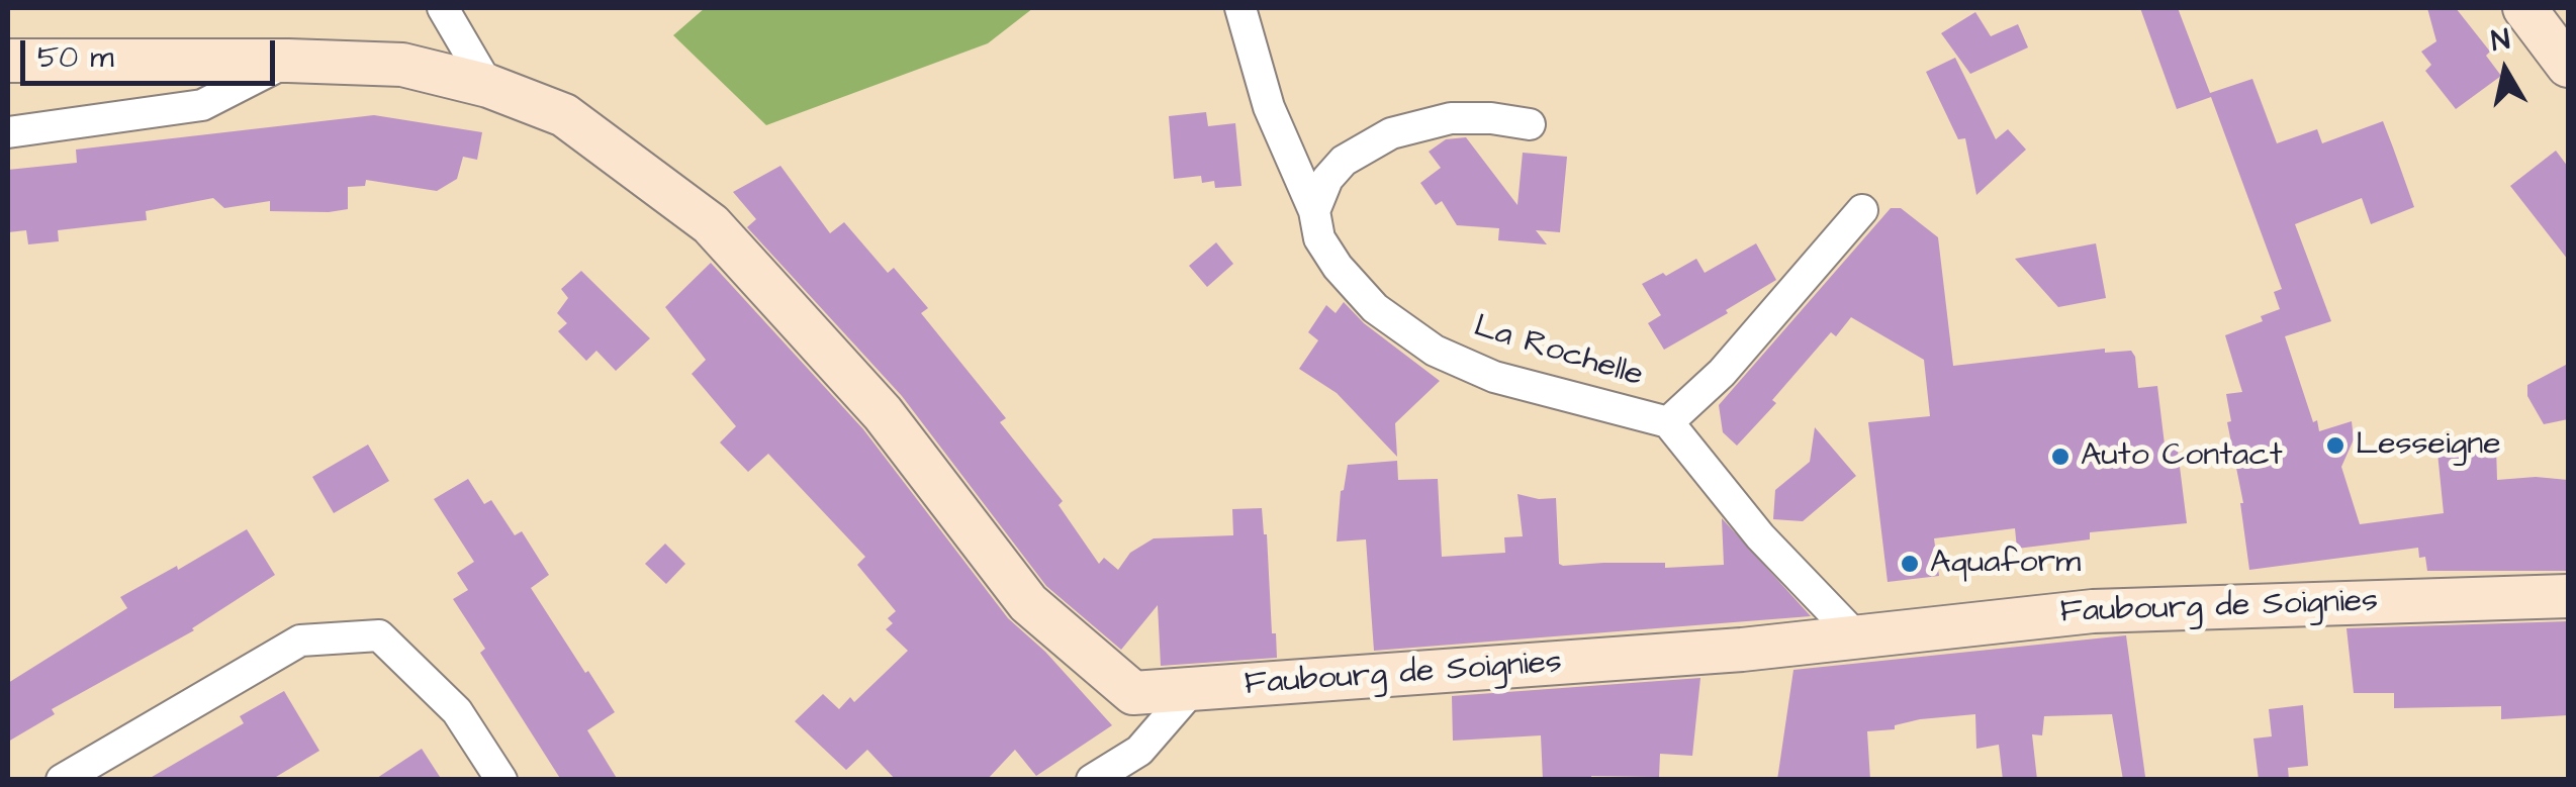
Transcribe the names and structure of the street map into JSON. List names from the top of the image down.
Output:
{
  "streets": {
    "street": ["La Rochelle", "Faubourg de Soignies"]
  },
  "crossings": [
    ["La Rochelle", "Faubourg de Soignies"]
  ],
  "places": ["Lesseigne", "Auto Contact", "Aquaform"],
  "scale_bar": "50 m",
  "north": "top"
}
